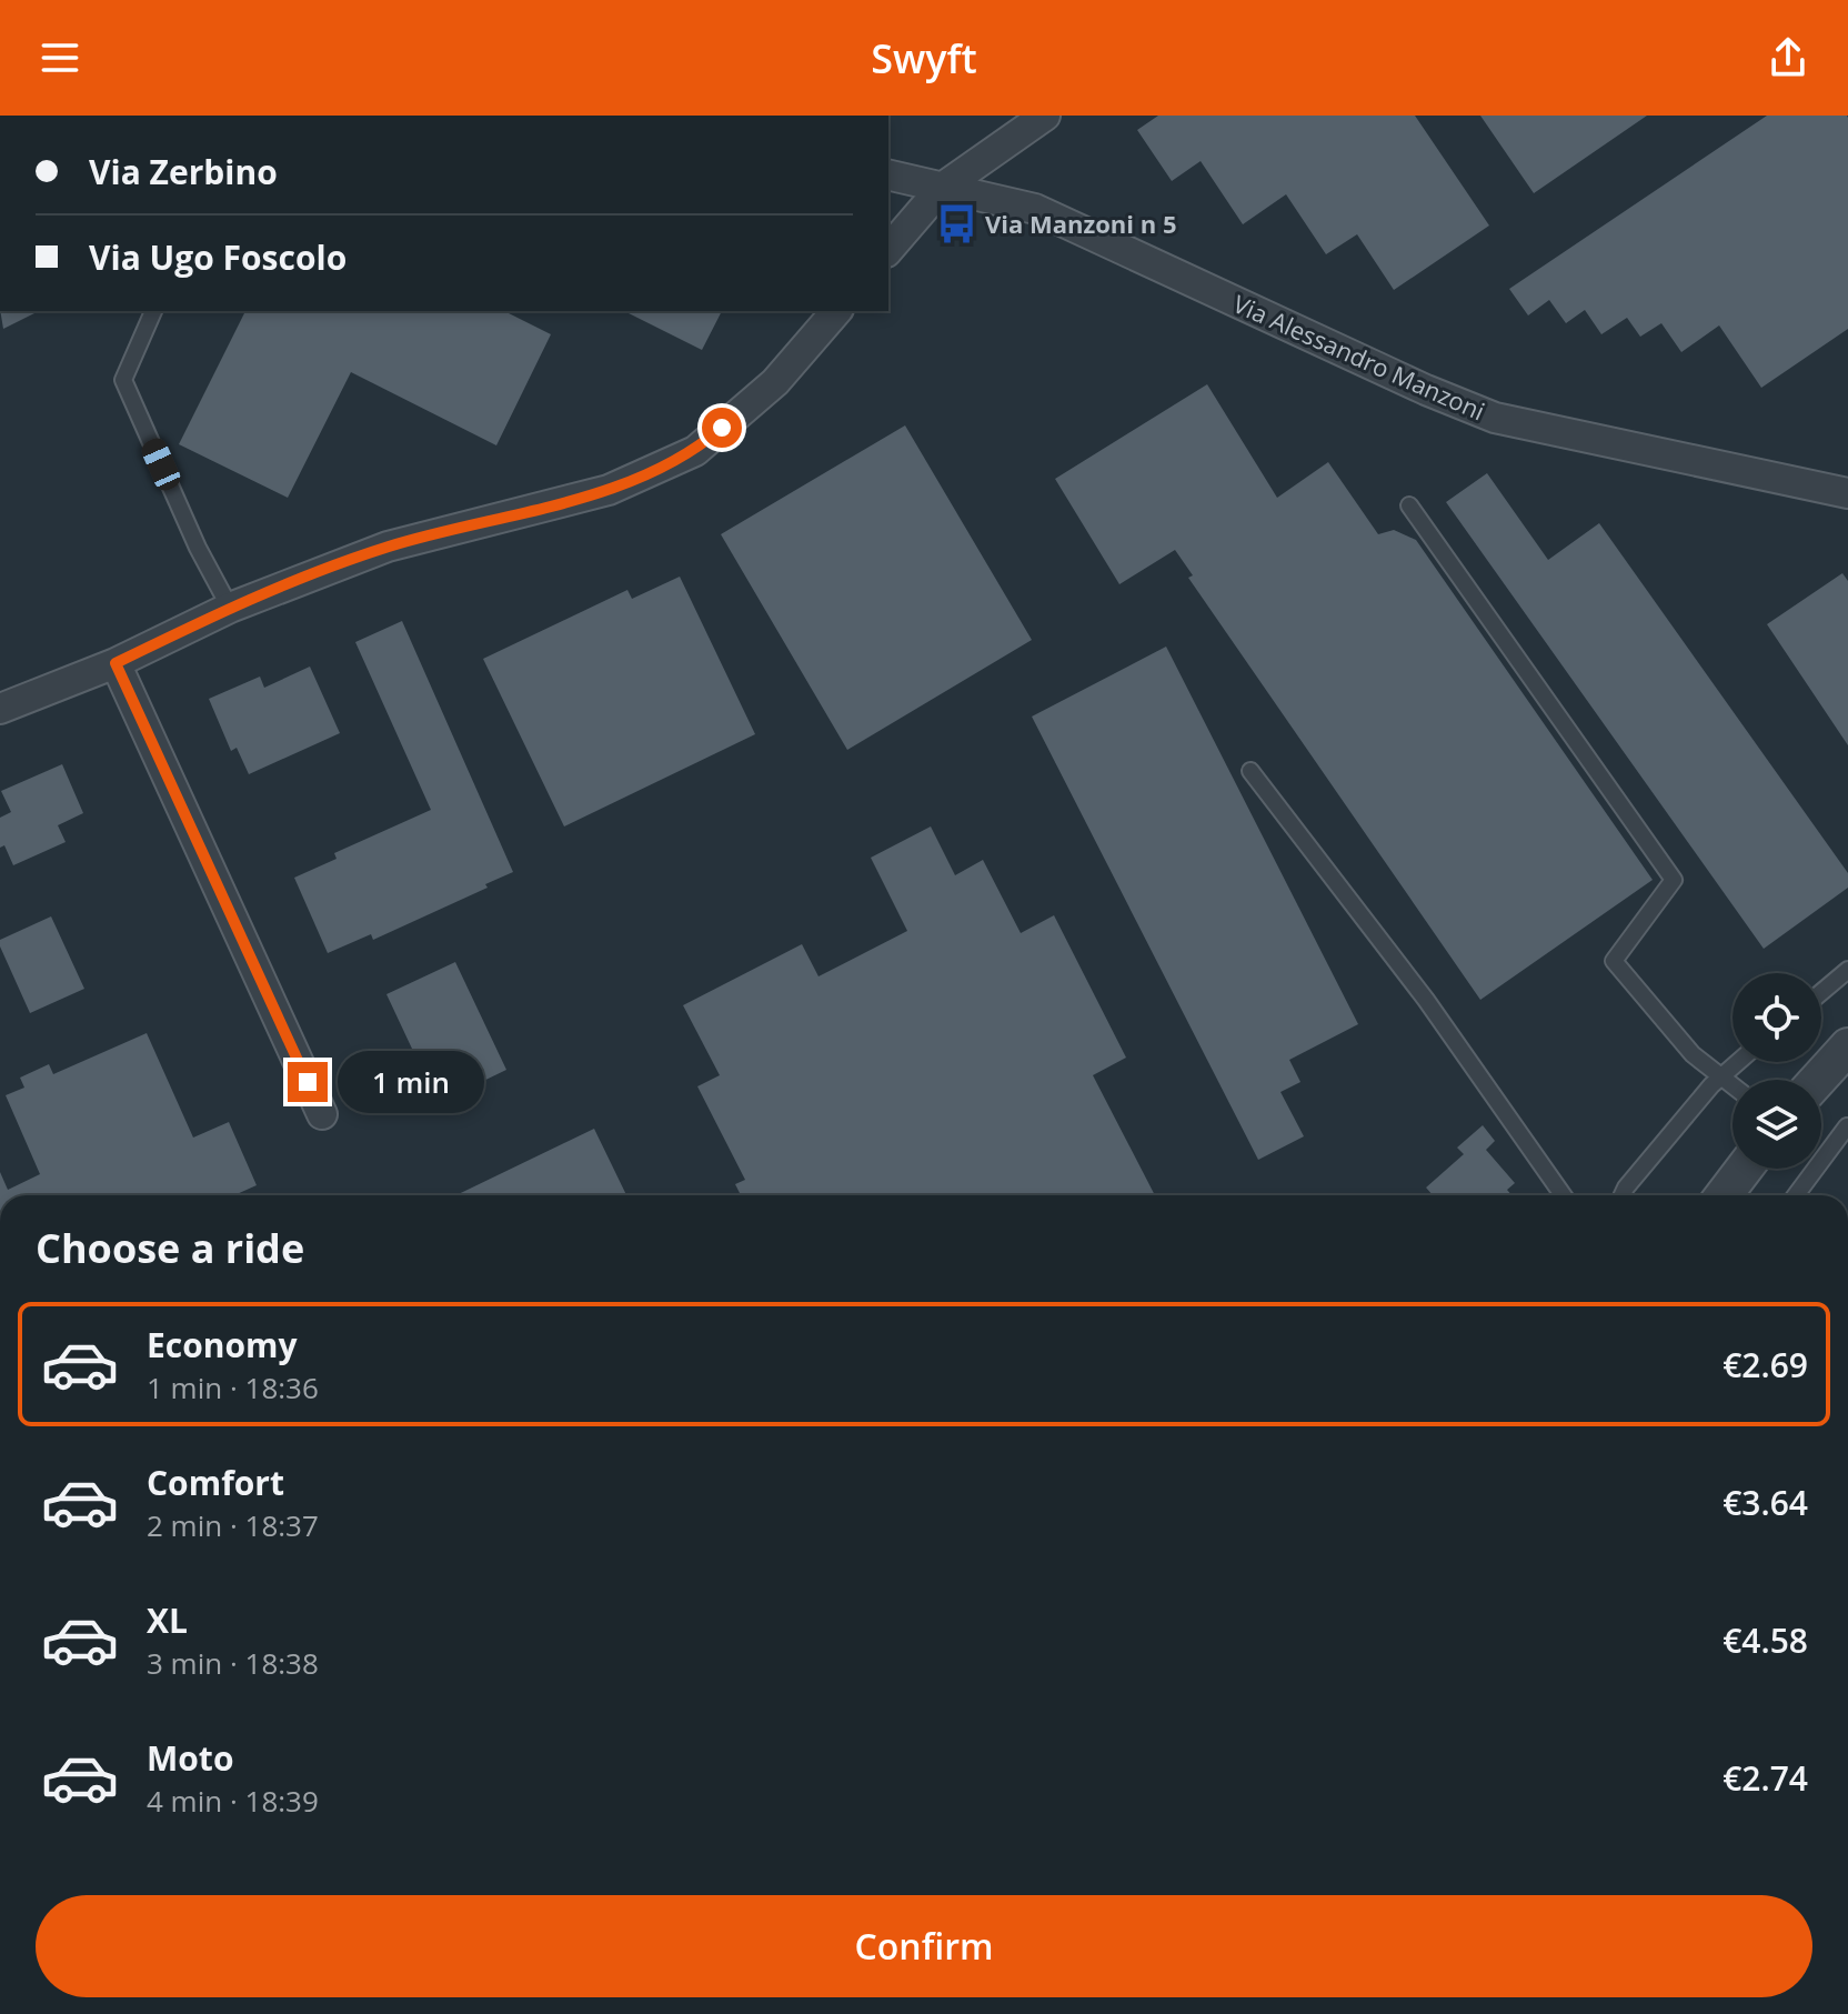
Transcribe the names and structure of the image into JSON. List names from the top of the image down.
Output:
{
  "streets": {
    "street": ["Via Alessandro Manzoni"]
  },
  "places": {
    "bus stop": ["Via Manzoni n 5"]
  },
  "page": {
    "header": "Swyft",
    "banner": ["Via Zerbino", "Via Ugo Foscolo"],
    "bubble": "1 min",
    "heading": "Choose a ride",
    "list": [
      {
        "name": "Economy",
        "note": "1 min · 18:36",
        "value": "€2.69"
      },
      {
        "name": "Comfort",
        "note": "2 min · 18:37",
        "value": "€3.64"
      },
      {
        "name": "XL",
        "note": "3 min · 18:38",
        "value": "€4.58"
      },
      {
        "name": "Moto",
        "note": "4 min · 18:39",
        "value": "€2.74"
      }
    ],
    "buttons": "Confirm"
  }
}
